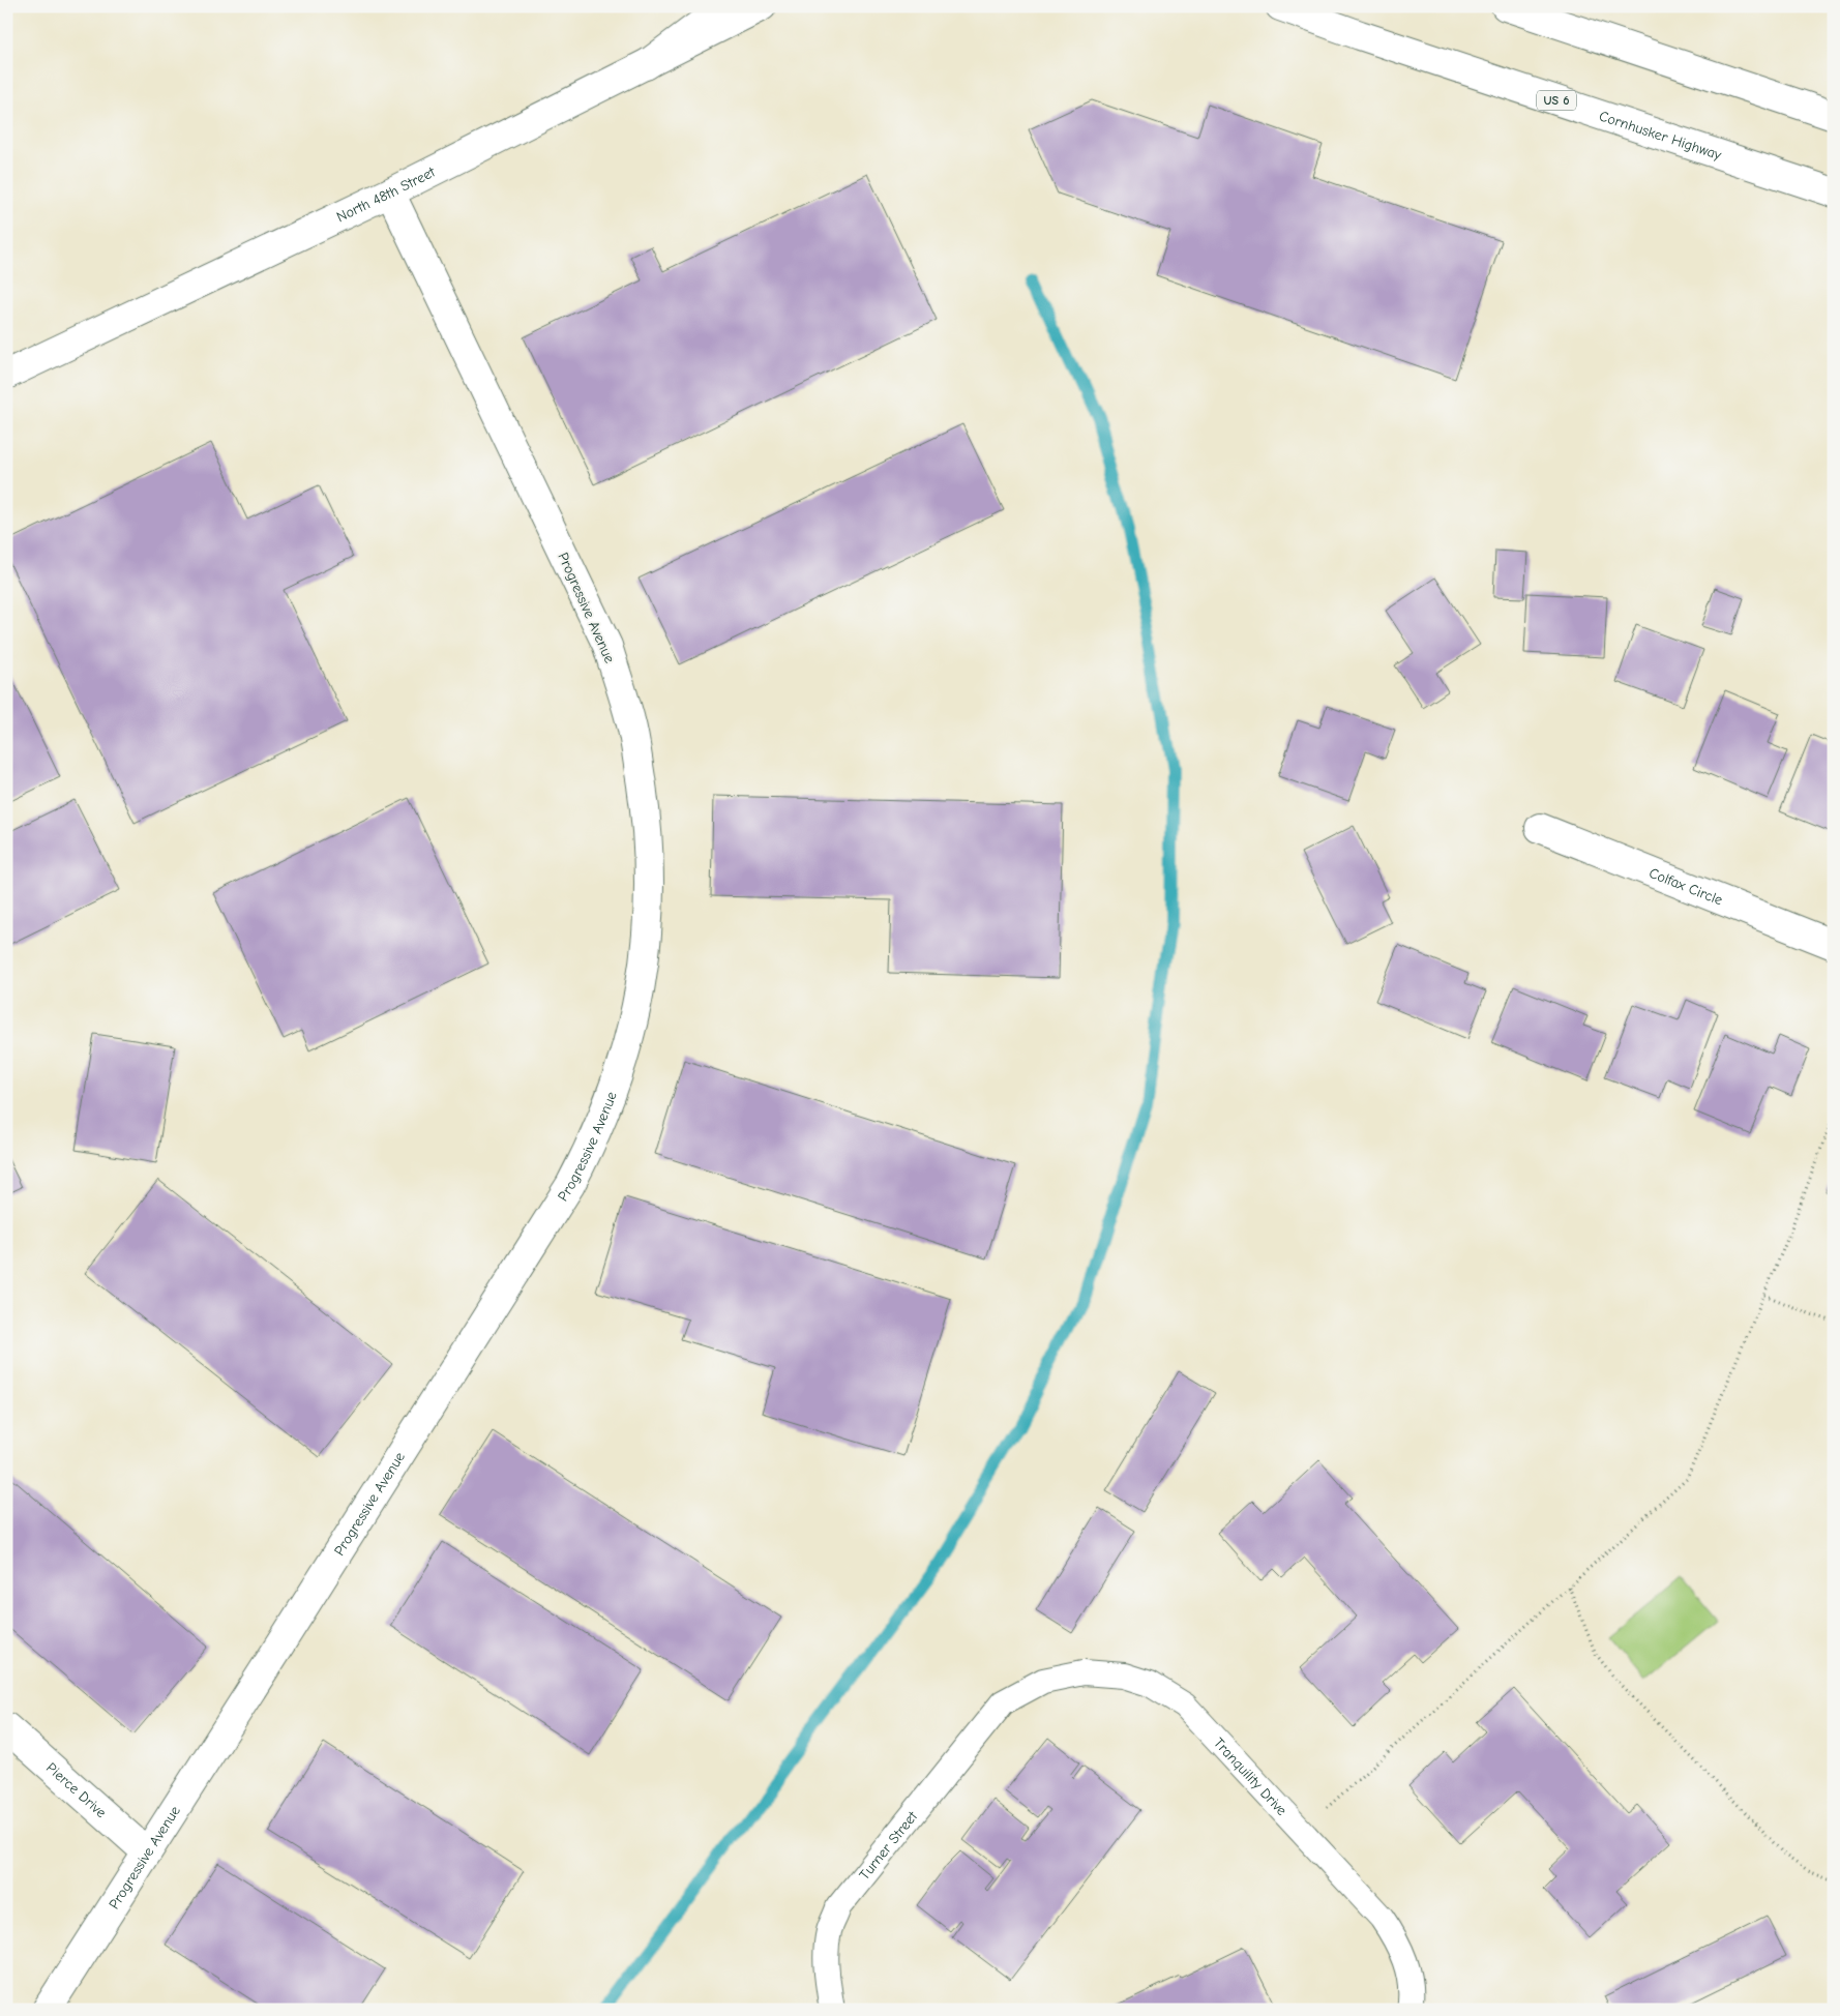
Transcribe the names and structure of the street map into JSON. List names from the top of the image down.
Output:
{
  "streets": {
    "street": [
      "US 6",
      "Cornhusker Highway",
      "North 48th Street",
      "Progressive Avenue",
      "Colfax Circle",
      "Pierce Drive"
    ],
    "lane": ["Tranquility Drive", "Turner Street"]
  },
  "crossings": [
    ["North 48th Street", "Progressive Avenue"],
    ["Progressive Avenue", "Pierce Drive"],
    ["Tranquility Drive", "Turner Street"]
  ]
}
